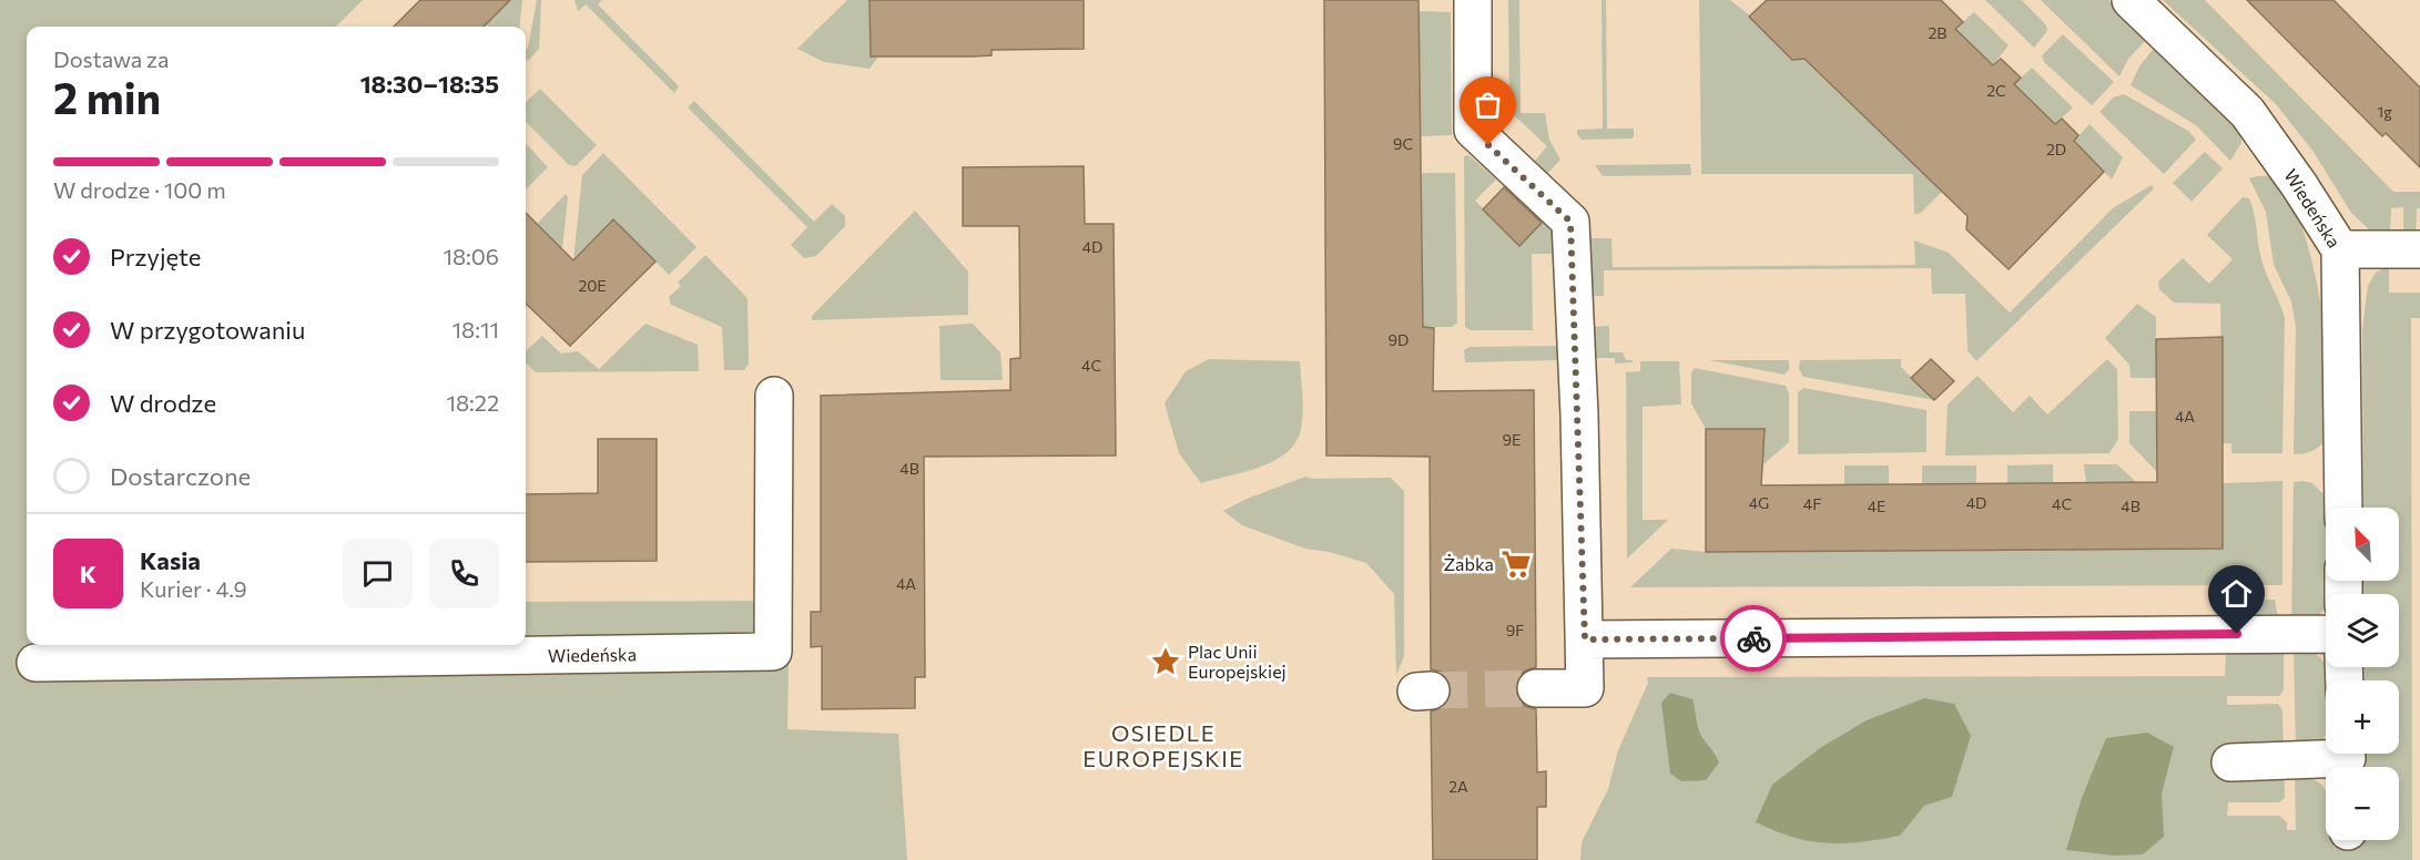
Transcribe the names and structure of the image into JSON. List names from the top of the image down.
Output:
{
  "streets": {
    "street": ["Wiedeńska"]
  },
  "districts": ["OSIEDLE EUROPEJSKIE"],
  "places": {
    "supermarket": ["Żabka"],
    "place": ["Plac Unii Europejskiej"]
  },
  "house_numbers": [
    "2B",
    "2C",
    "1g",
    "9C",
    "2D",
    "4D",
    "20E",
    "9D",
    "4C",
    "4A",
    "9E",
    "4B",
    "4G",
    "4D",
    "4F",
    "4C",
    "4E",
    "4B",
    "4A",
    "9F",
    "2A"
  ],
  "north": "top left",
  "page": {
    "heading": ["2 min", "Dostawa za", "18:30–18:35"],
    "panel": ["Kasia", "Kurier · 4.9"],
    "bar": "W drodze · 100 m",
    "list": [
      ["Przyjęte", "18:06"],
      ["W przygotowaniu", "18:11"],
      ["W drodze", "18:22"],
      "Dostarczone"
    ],
    "map_buttons": ["+", "−"],
    "round": "K"
  }
}
